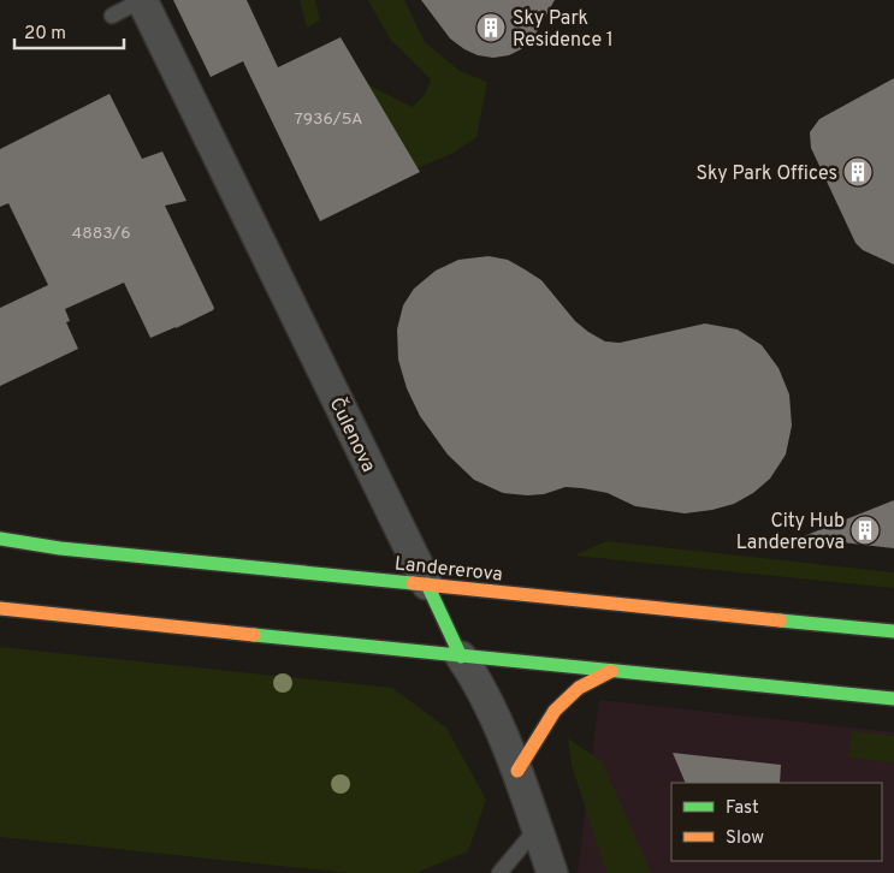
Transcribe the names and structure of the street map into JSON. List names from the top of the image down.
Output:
{
  "streets": {
    "street": ["Čulenova", "Landererova"]
  },
  "crossings": [
    ["Čulenova", "Landererova"]
  ],
  "places": {
    "building": ["Sky Park Residence 1", "Sky Park Offices", "City Hub Landererova"]
  },
  "house_numbers": ["7936/5A", "4883/6"],
  "legend": ["Fast", "Slow"],
  "scale_bar": "20 m"
}
